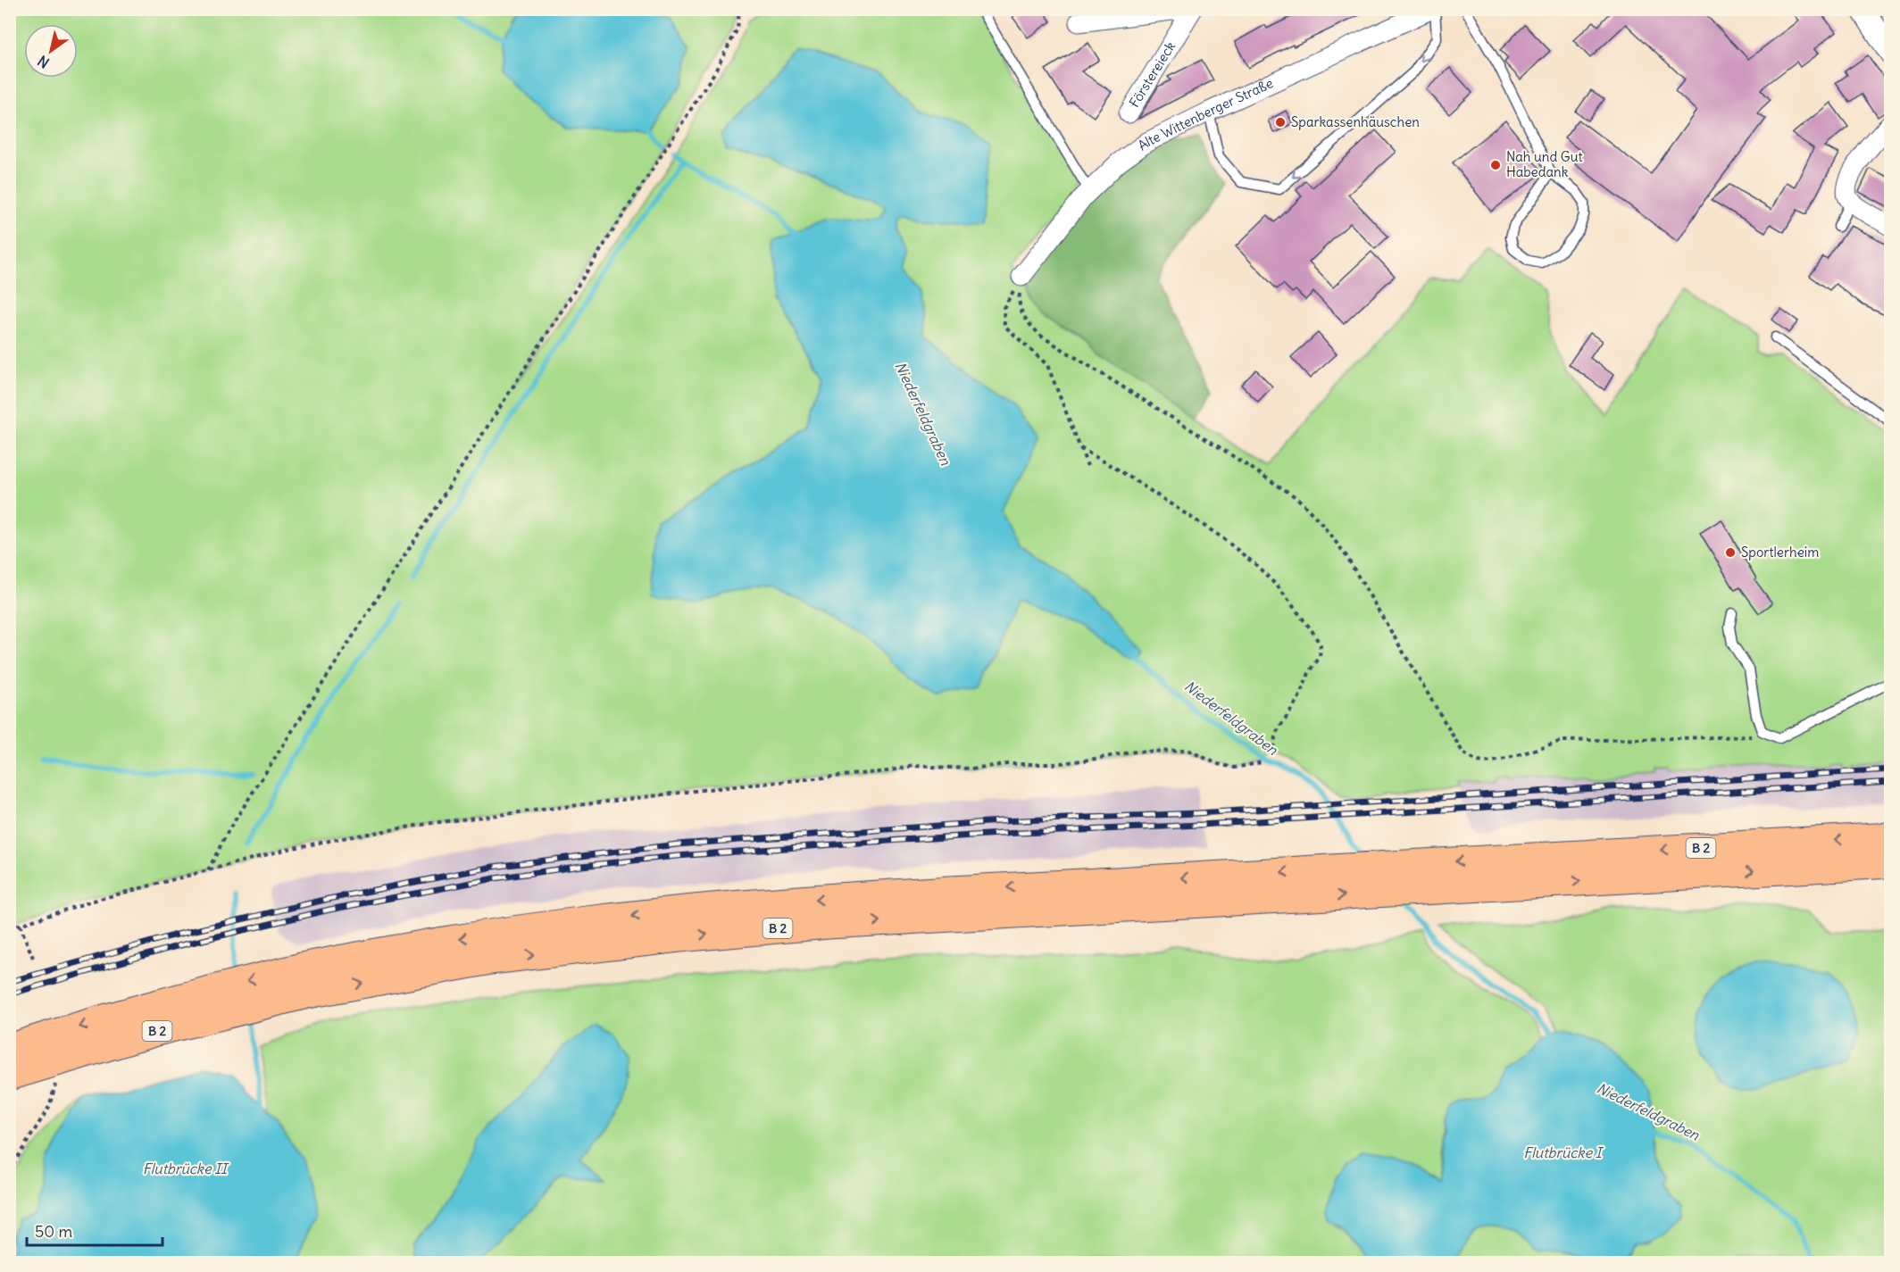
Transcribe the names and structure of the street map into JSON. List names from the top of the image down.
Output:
{
  "streets": {
    "main road": ["B 2"],
    "street": ["Förstereieck", "Alte Wittenberger Straße"]
  },
  "water": ["Niederfeldgraben", "Flutbrücke I", "Flutbrücke II"],
  "places": ["Sparkassenhäuschen", "Nah und Gut Habedank", "Sportlerheim"],
  "scale_bar": "50 m",
  "north": "bottom left"
}
